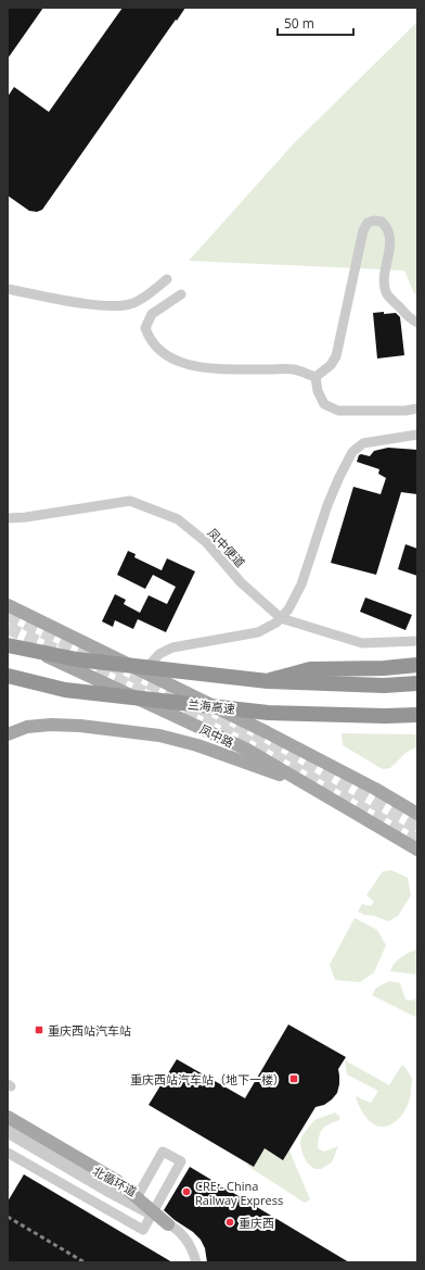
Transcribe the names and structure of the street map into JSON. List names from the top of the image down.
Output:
{
  "streets": {
    "highway": ["兰海高速"],
    "main road": ["凤中路"],
    "street": ["凤中便道", "北循环道"]
  },
  "places": {
    "transit": ["重庆西站汽车站", "重庆西站汽车站（地下一楼）"],
    "other": ["CRE - China Railway Express", "重庆西"]
  },
  "scale_bar": "50 m"
}
